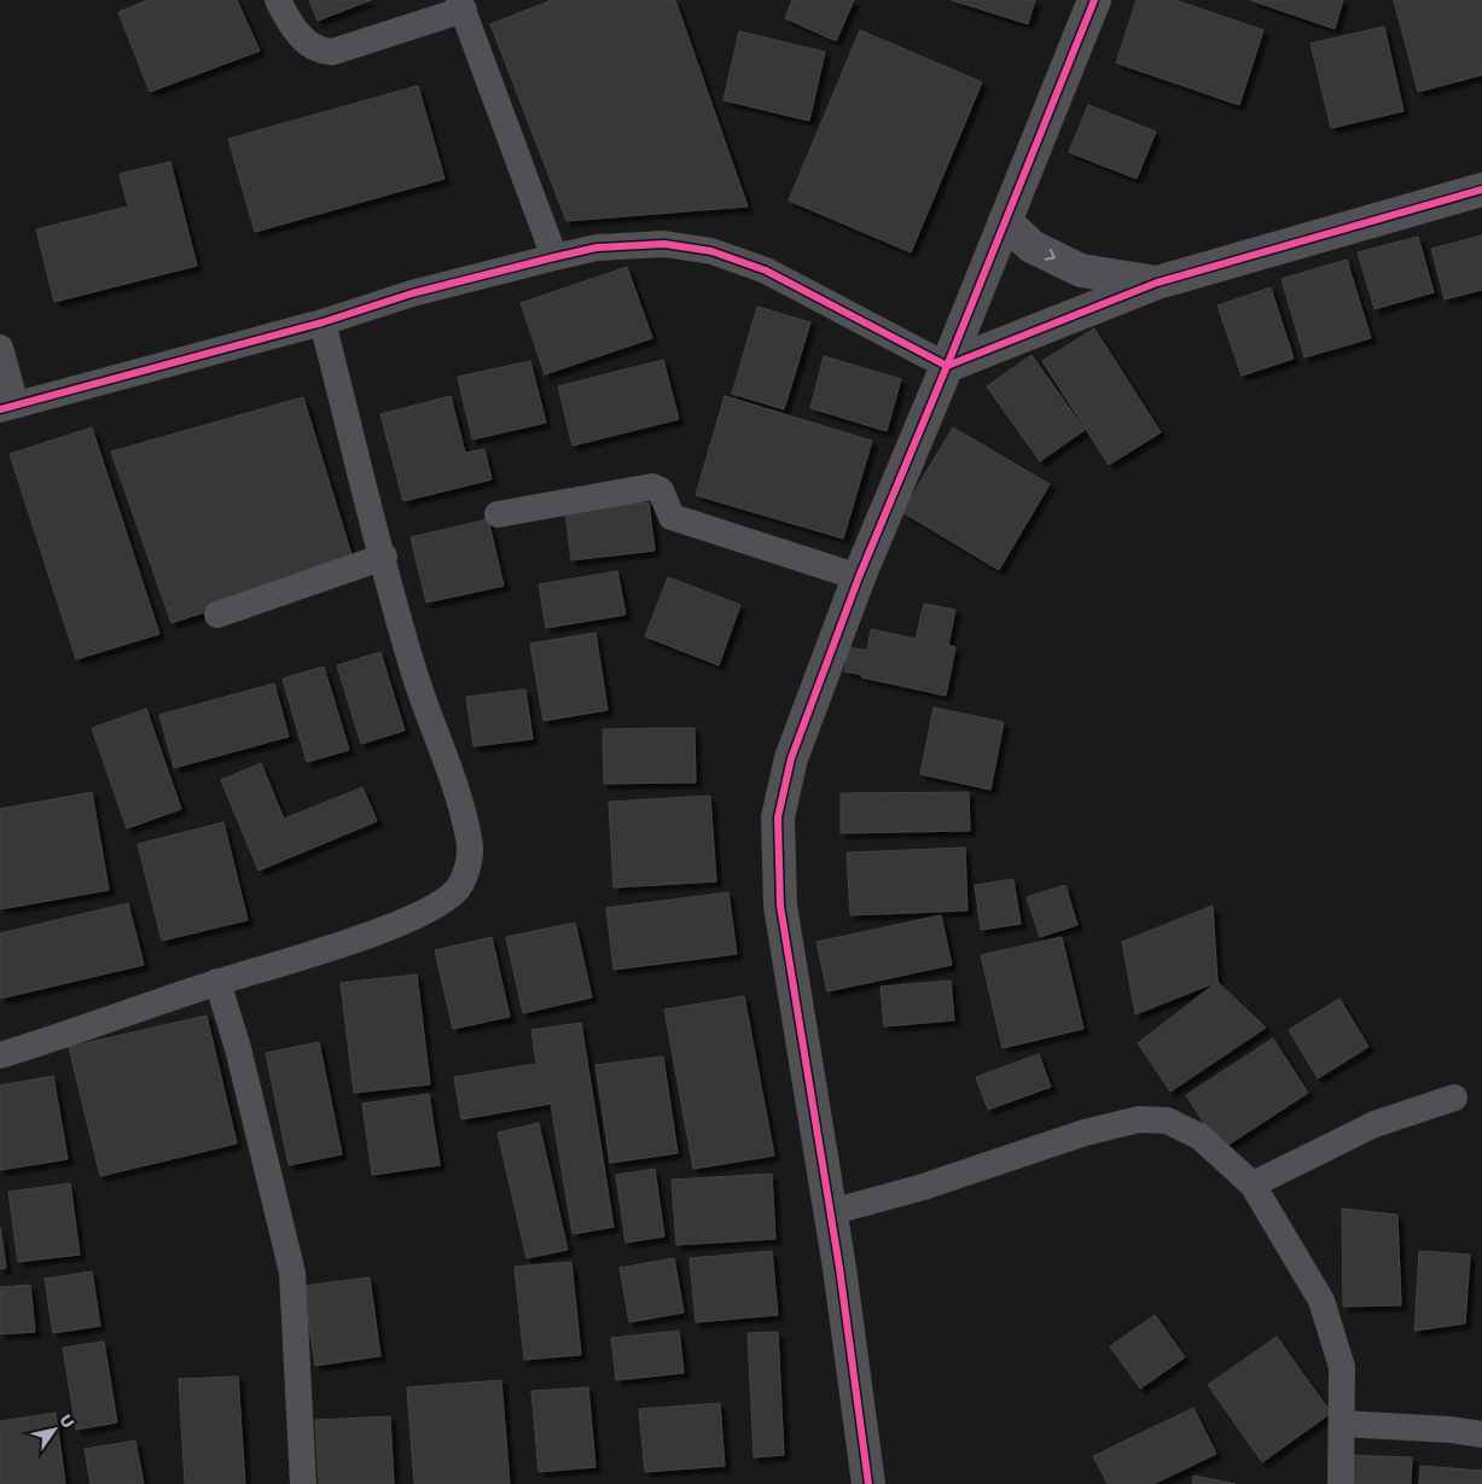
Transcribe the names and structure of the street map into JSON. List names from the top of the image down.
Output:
{
  "north": "top right"
}
